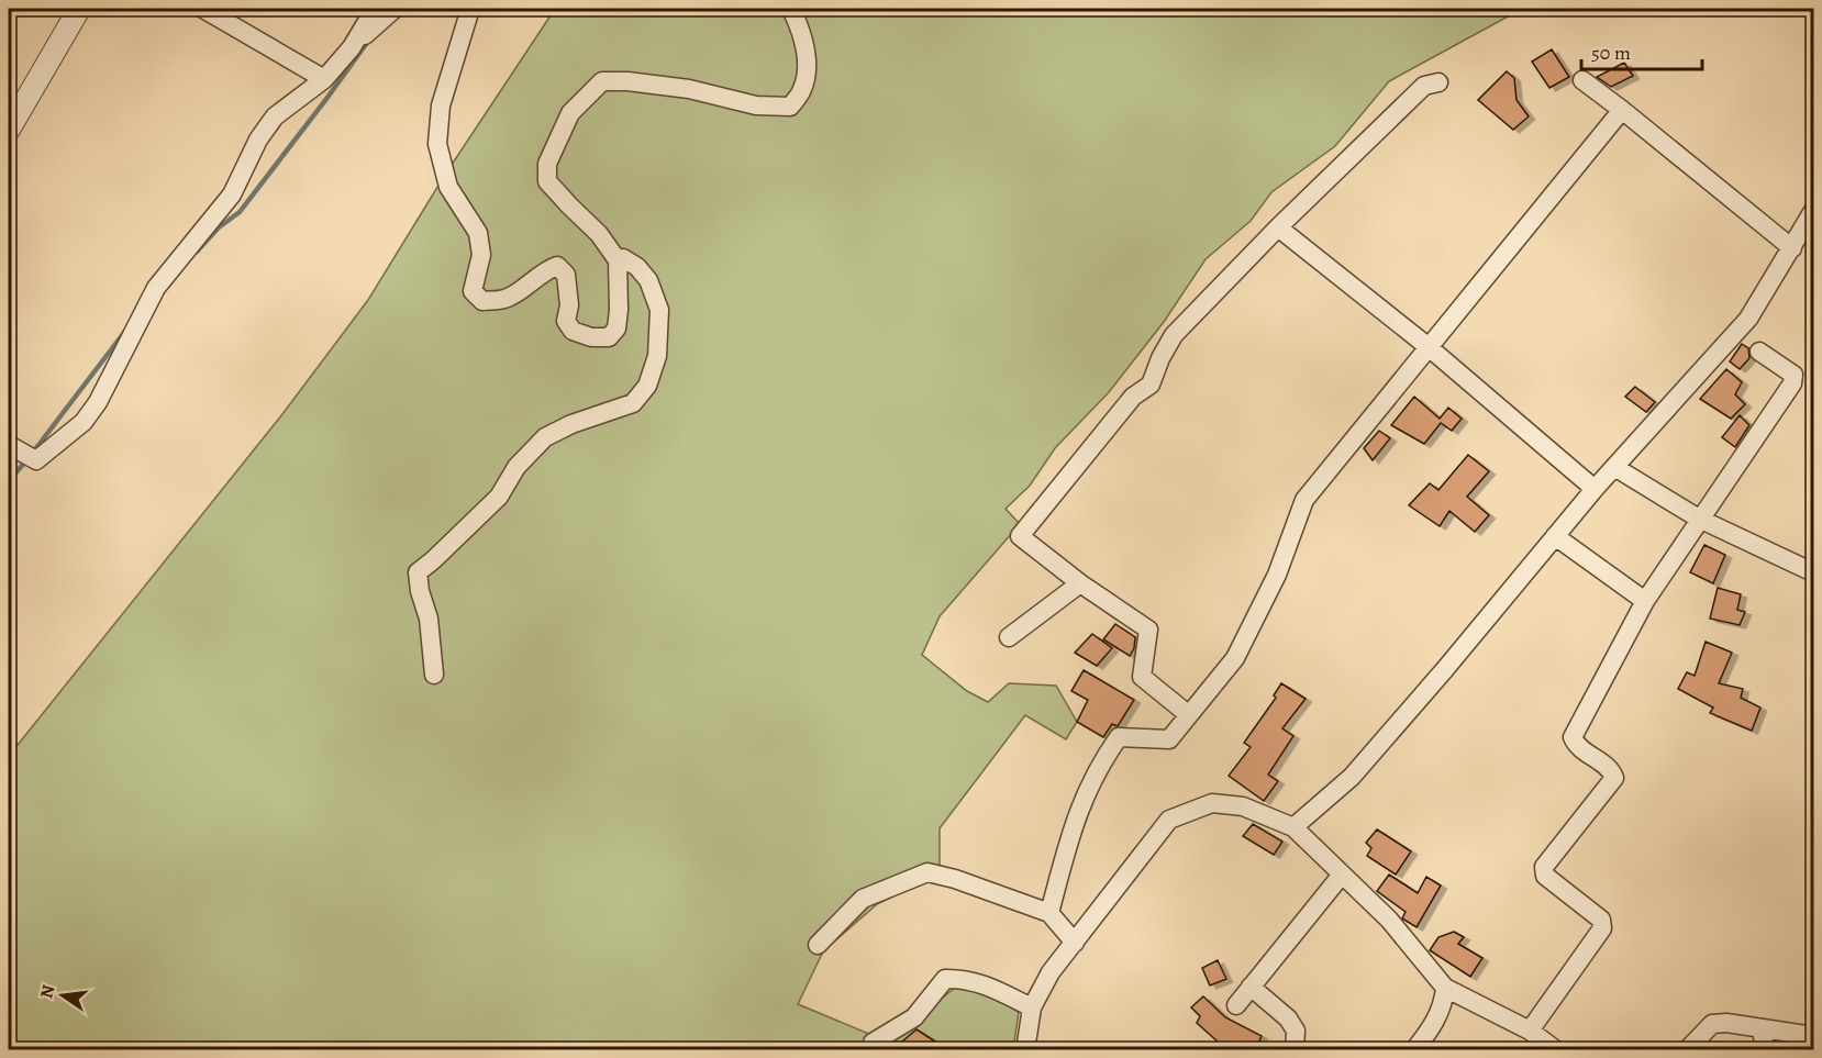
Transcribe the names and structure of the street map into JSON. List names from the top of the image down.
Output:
{
  "scale_bar": "50 m",
  "north": "left"
}
